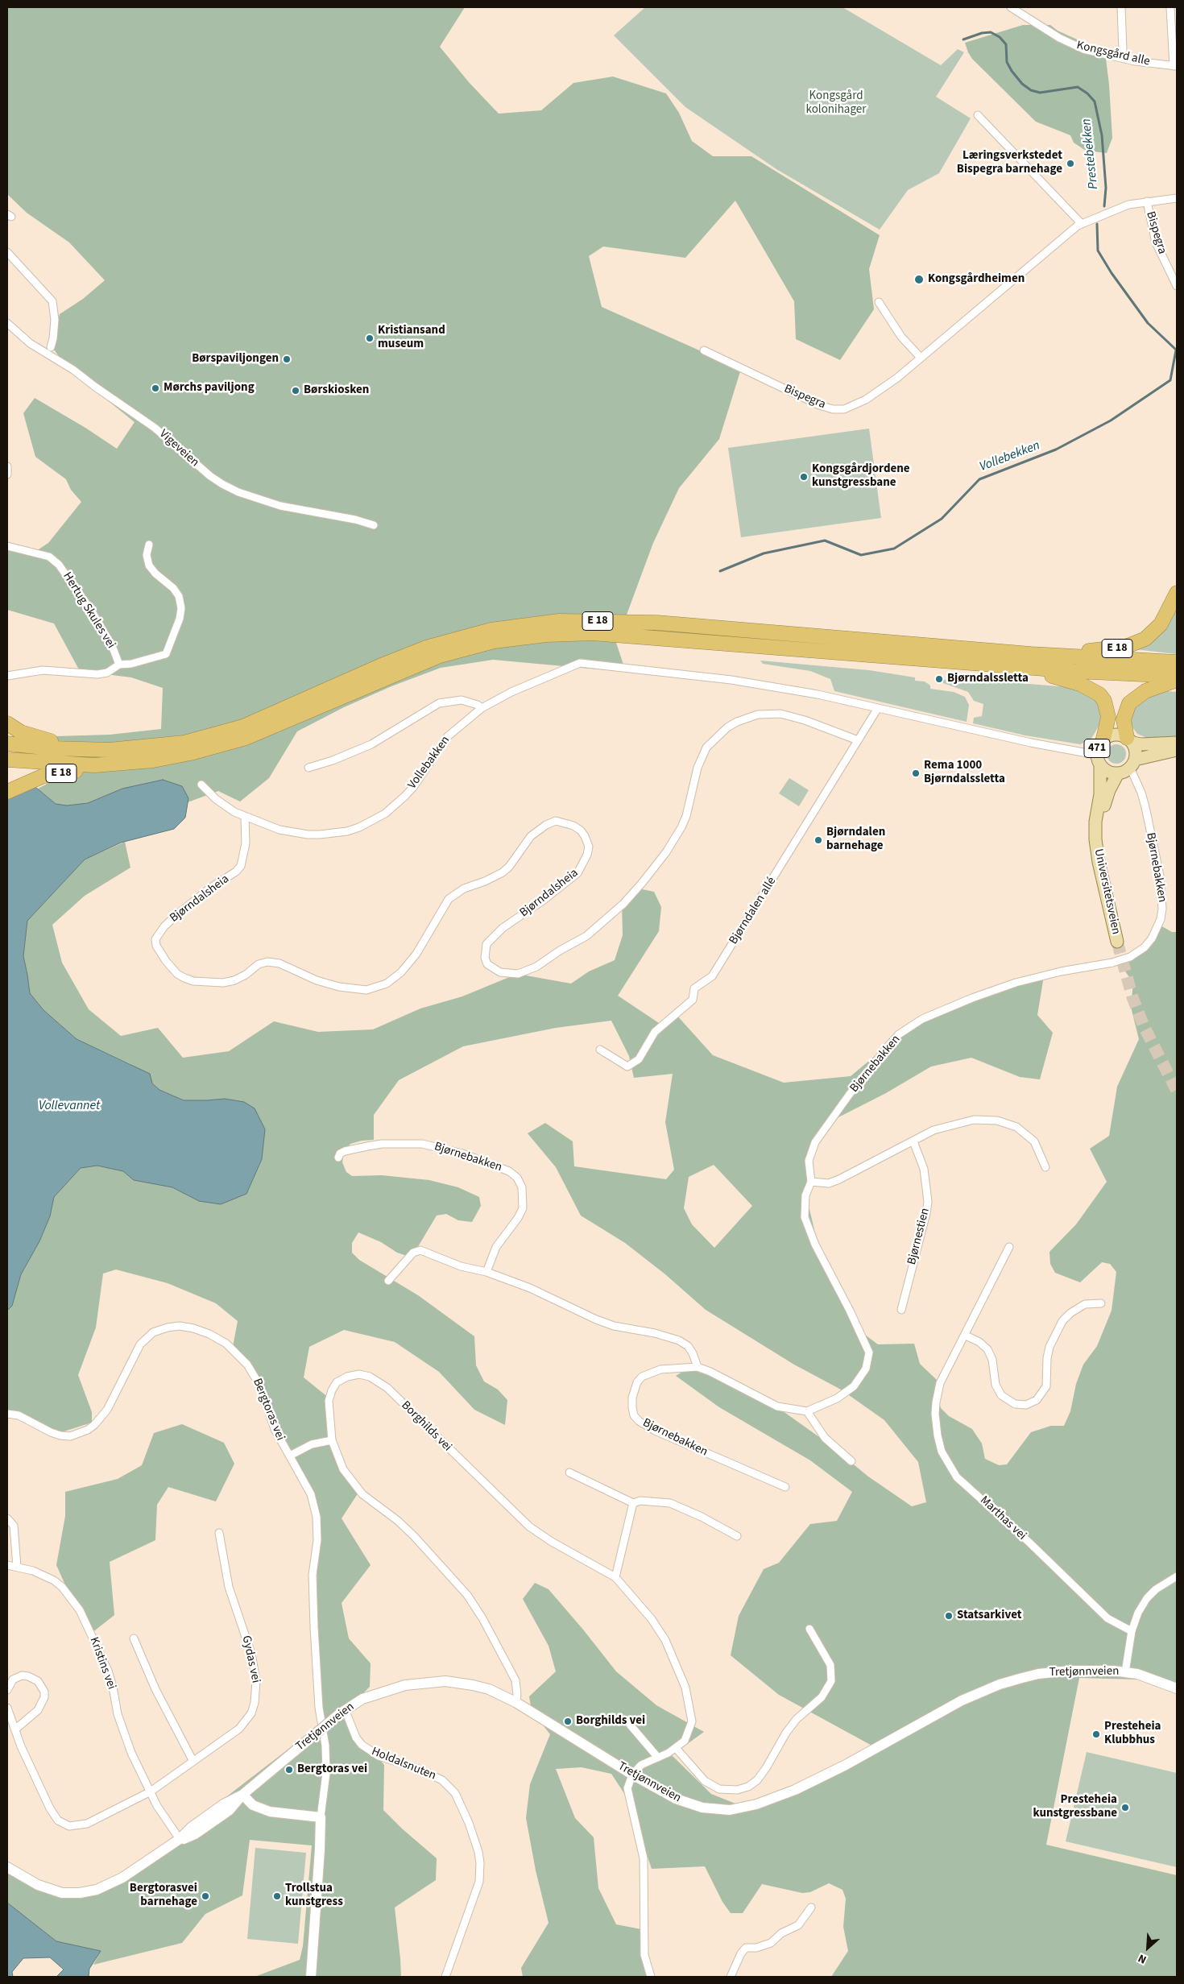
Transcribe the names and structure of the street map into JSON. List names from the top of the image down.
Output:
{
  "streets": {
    "highway": ["E 18"],
    "main road": ["471", "Universitetsveien"],
    "street": [
      "Kongsgård alle",
      "Bispegra",
      "Vigeveien",
      "Hertug Skules vei",
      "Vollebakken",
      "Bjørnebakken",
      "Bjørndalsheia",
      "Bjørndalen allé",
      "Bjørnestien",
      "Bergtoras vei",
      "Borghilds vei",
      "Marthas vei",
      "Gydas vei",
      "Kristins vei",
      "Tretjønnveien",
      "Holdalsnuten"
    ]
  },
  "crossings": [
    ["E 18", "471"],
    ["E 18", "Bjørnebakken"],
    ["E 18", "Universitetsveien"],
    ["471", "Bjørnebakken"],
    ["471", "Universitetsveien"],
    ["Vollebakken", "Bjørndalsheia"],
    ["Vollebakken", "Bjørndalen allé"],
    ["Bjørnebakken", "Universitetsveien"],
    ["Bjørndalsheia", "Bjørndalen allé"],
    ["Borghilds vei", "Tretjønnveien"],
    ["Gydas vei", "Kristins vei"],
    ["Kristins vei", "Tretjønnveien"],
    ["Tretjønnveien", "Holdalsnuten"]
  ],
  "water": ["Prestebekken", "Vollebekken", "Vollevannet"],
  "parks": ["Kongsgård kolonihager"],
  "places": [
    "Læringsverkstedet Bispegra barnehage",
    "Kongsgårdheimen",
    "Kristiansand museum",
    "Børspaviljongen",
    "Mørchs paviljong",
    "Børskiosken",
    "Kongsgårdjordene kunstgressbane",
    "Bjørndalssletta",
    "Rema 1000 Bjørndalssletta",
    "Bjørndalen barnehage",
    "Statsarkivet",
    "Borghilds vei",
    "Presteheia Klubbhus",
    "Bergtoras vei",
    "Presteheia kunstgressbane",
    "Bergtorasvei barnehage",
    "Trollstua kunstgress"
  ],
  "north": "bottom left"
}
